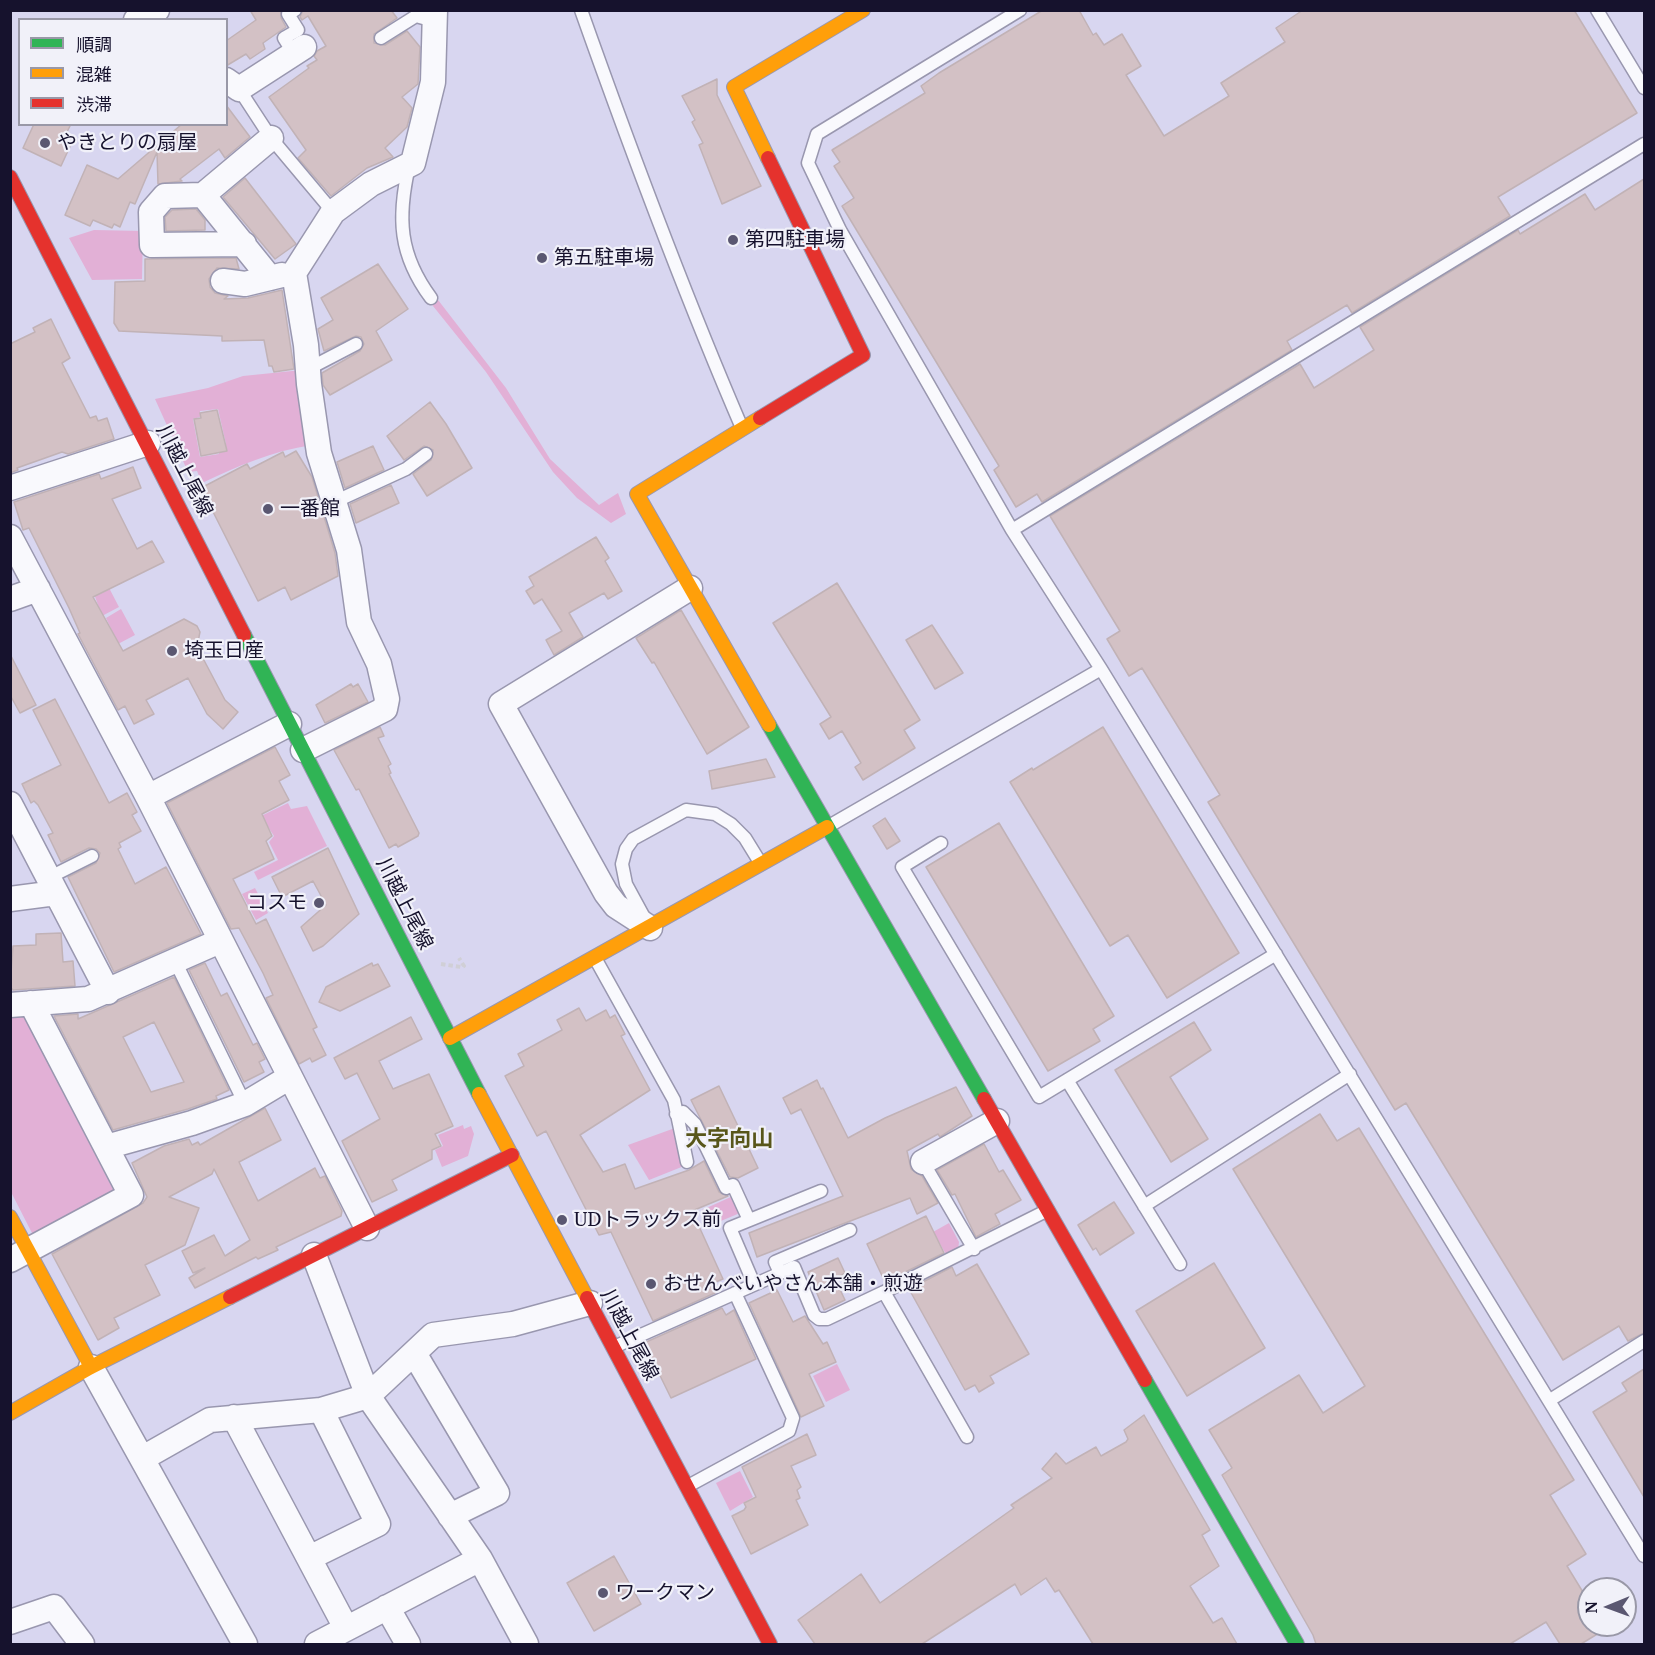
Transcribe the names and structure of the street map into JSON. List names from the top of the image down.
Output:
{
  "streets": {
    "street": ["川越上尾線"]
  },
  "districts": ["大字向山"],
  "places": [
    "やきとりの扇屋",
    "第四駐車場",
    "第五駐車場",
    "一番館",
    "埼玉日産",
    "コスモ",
    "UDトラックス前",
    "おせんべいやさん本舗・煎遊",
    "ワークマン"
  ],
  "legend": ["順調", "混雑", "渋滞"],
  "north": "left"
}
